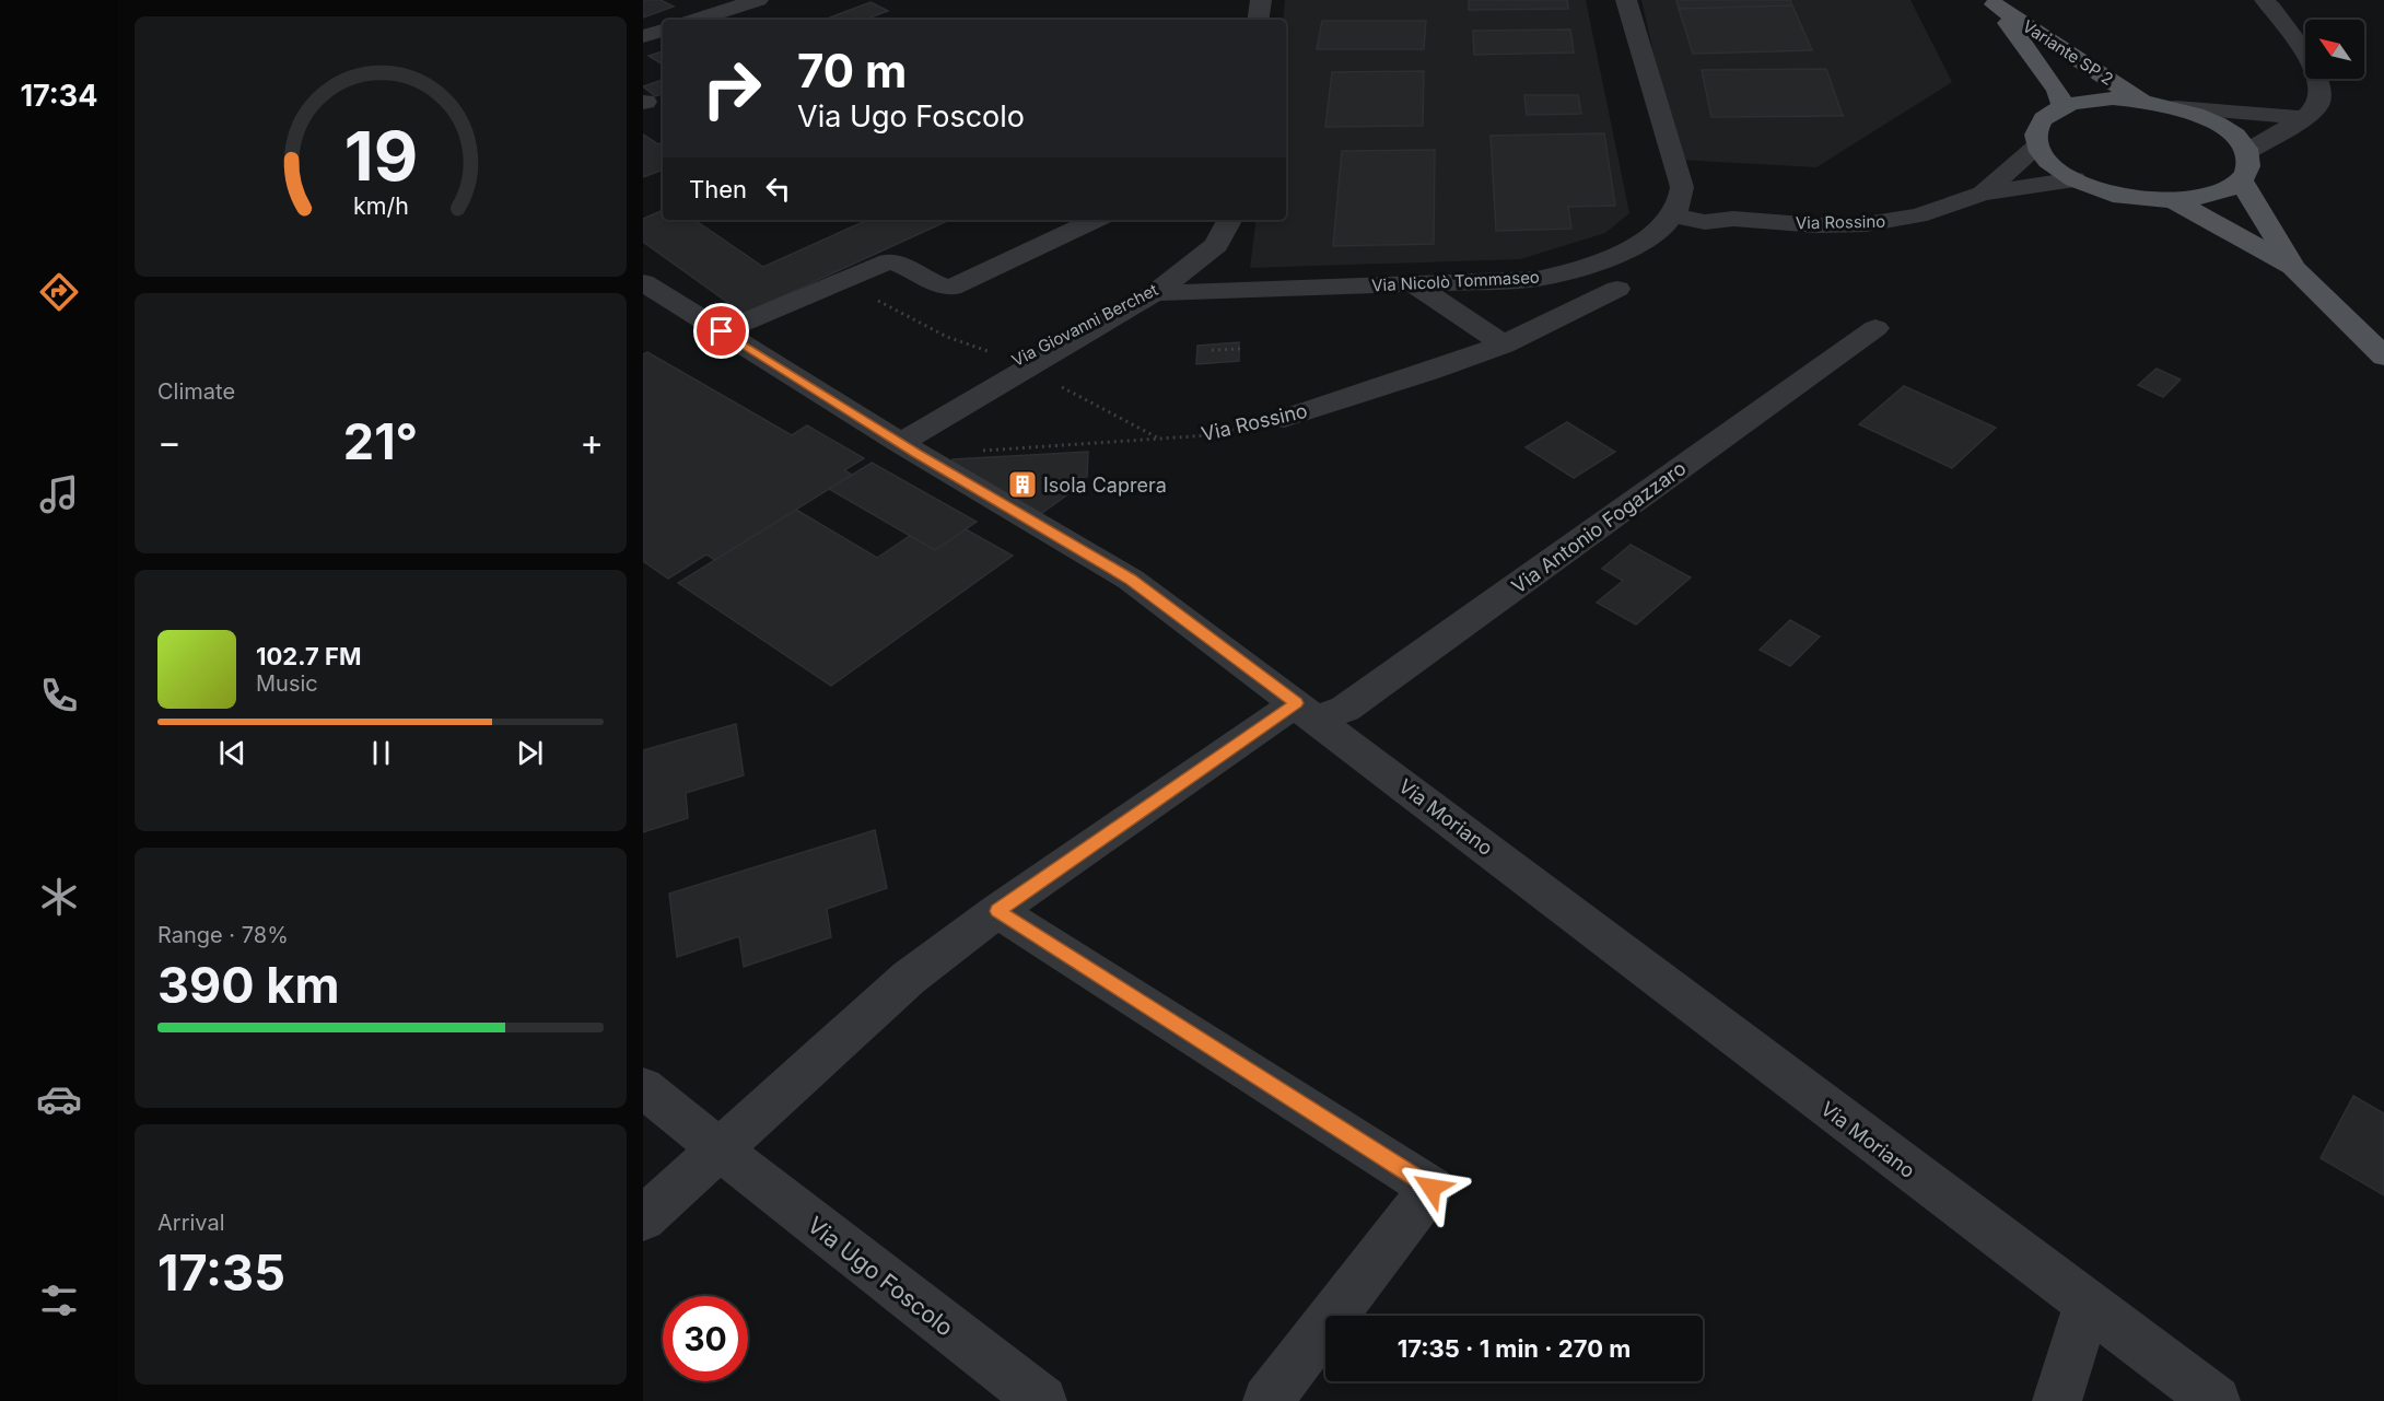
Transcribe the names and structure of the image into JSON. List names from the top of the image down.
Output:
{
  "streets": {
    "main road": ["Variante SP 2"],
    "street": [
      "Via Rossino",
      "Via Nicolò Tommaseo",
      "Via Giovanni Berchet",
      "Via Antonio Fogazzaro",
      "Via Moriano",
      "Via Ugo Foscolo"
    ]
  },
  "crossings": [
    ["Variante SP 2", "Via Rossino"],
    ["Via Rossino", "Via Nicolò Tommaseo"],
    ["Via Rossino", "Via Moriano"],
    ["Via Nicolò Tommaseo", "Via Giovanni Berchet"],
    ["Via Antonio Fogazzaro", "Via Moriano"]
  ],
  "places": {
    "building": ["Isola Caprera"]
  },
  "north": "top left",
  "page": {
    "tabs": "17:34",
    "turn": ["70 m", "Via Ugo Foscolo"],
    "then": "Then",
    "tile": [
      "Climate",
      ["Range · 78%", "390 km"],
      ["Arrival", "17:35"]
    ],
    "heat": ["−", "21°", "+"],
    "song": ["102.7 FM", "Music"],
    "limit": "30",
    "trip": "17:35 · 1 min · 270 m",
    "gauge": ["19", "km/h"]
  }
}
